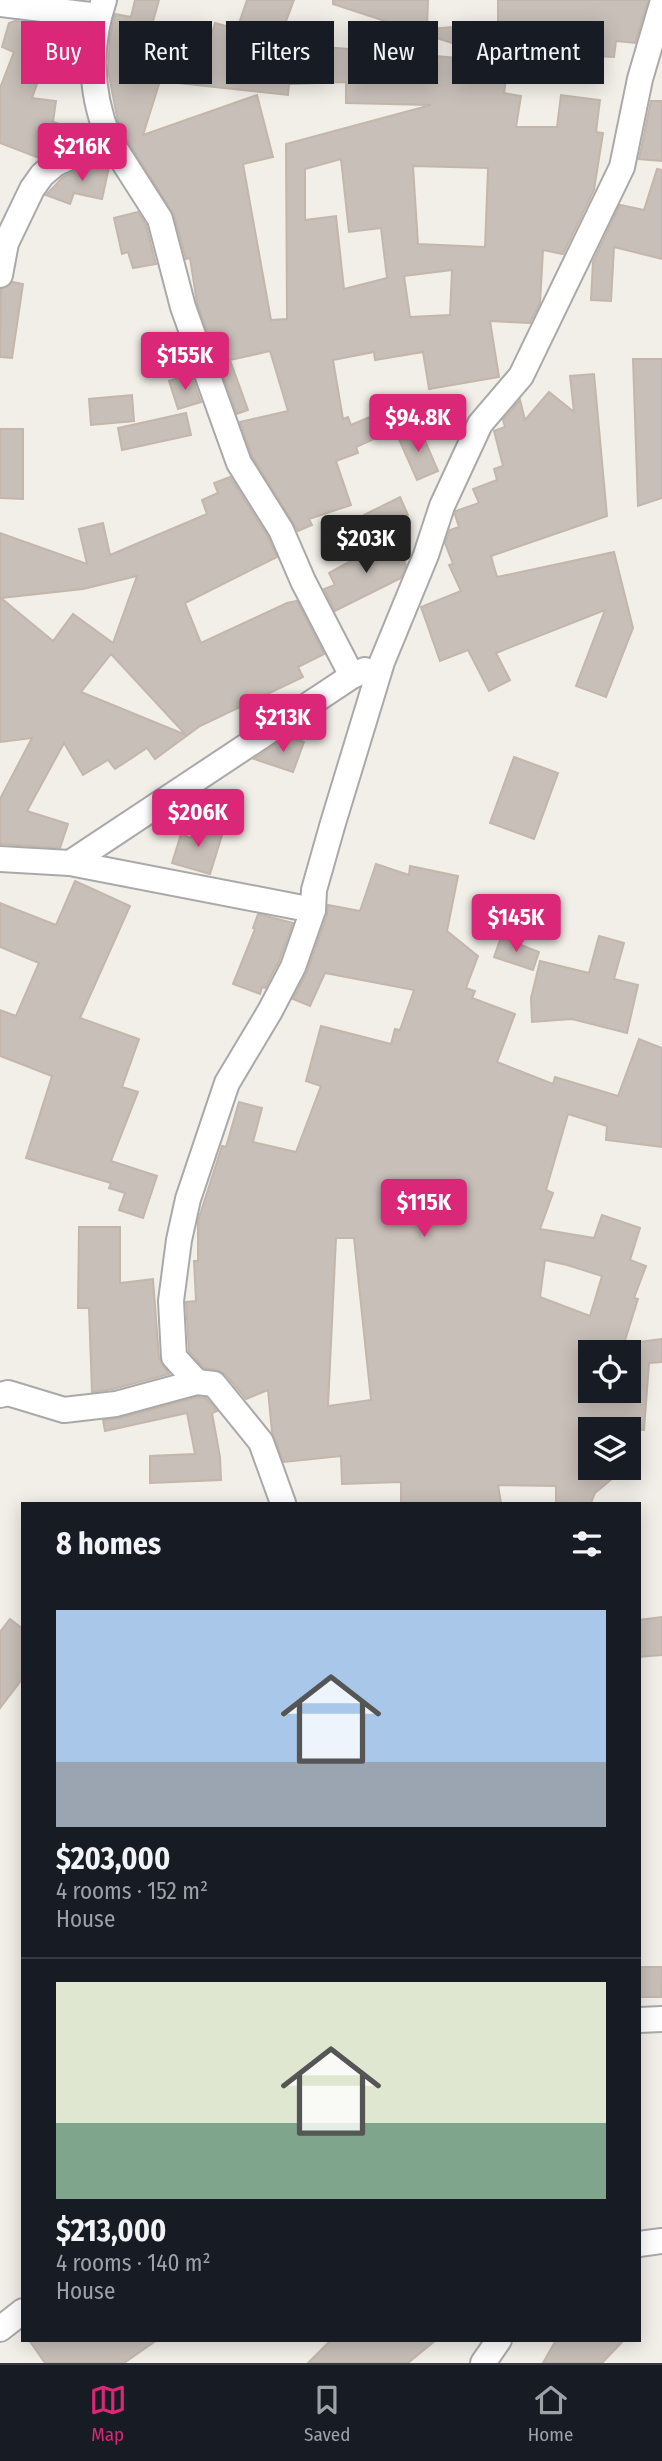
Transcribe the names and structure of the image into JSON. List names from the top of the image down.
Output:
{
  "page": {
    "chip": [
      "Buy",
      "Rent",
      "Filters",
      "New",
      "Apartment"
    ],
    "price": [
      "$216K",
      "$155K",
      "$94.8K",
      "$203K",
      "$213K",
      "$206K",
      "$145K",
      "$115K"
    ],
    "heading": "8 homes",
    "list": [
      {
        "name": "$203,000",
        "note": "4 rooms · 152 m² · House"
      },
      {
        "name": "$213,000",
        "note": "4 rooms · 140 m² · House"
      }
    ],
    "tabs": ["Map", "Saved", "Home"]
  }
}
